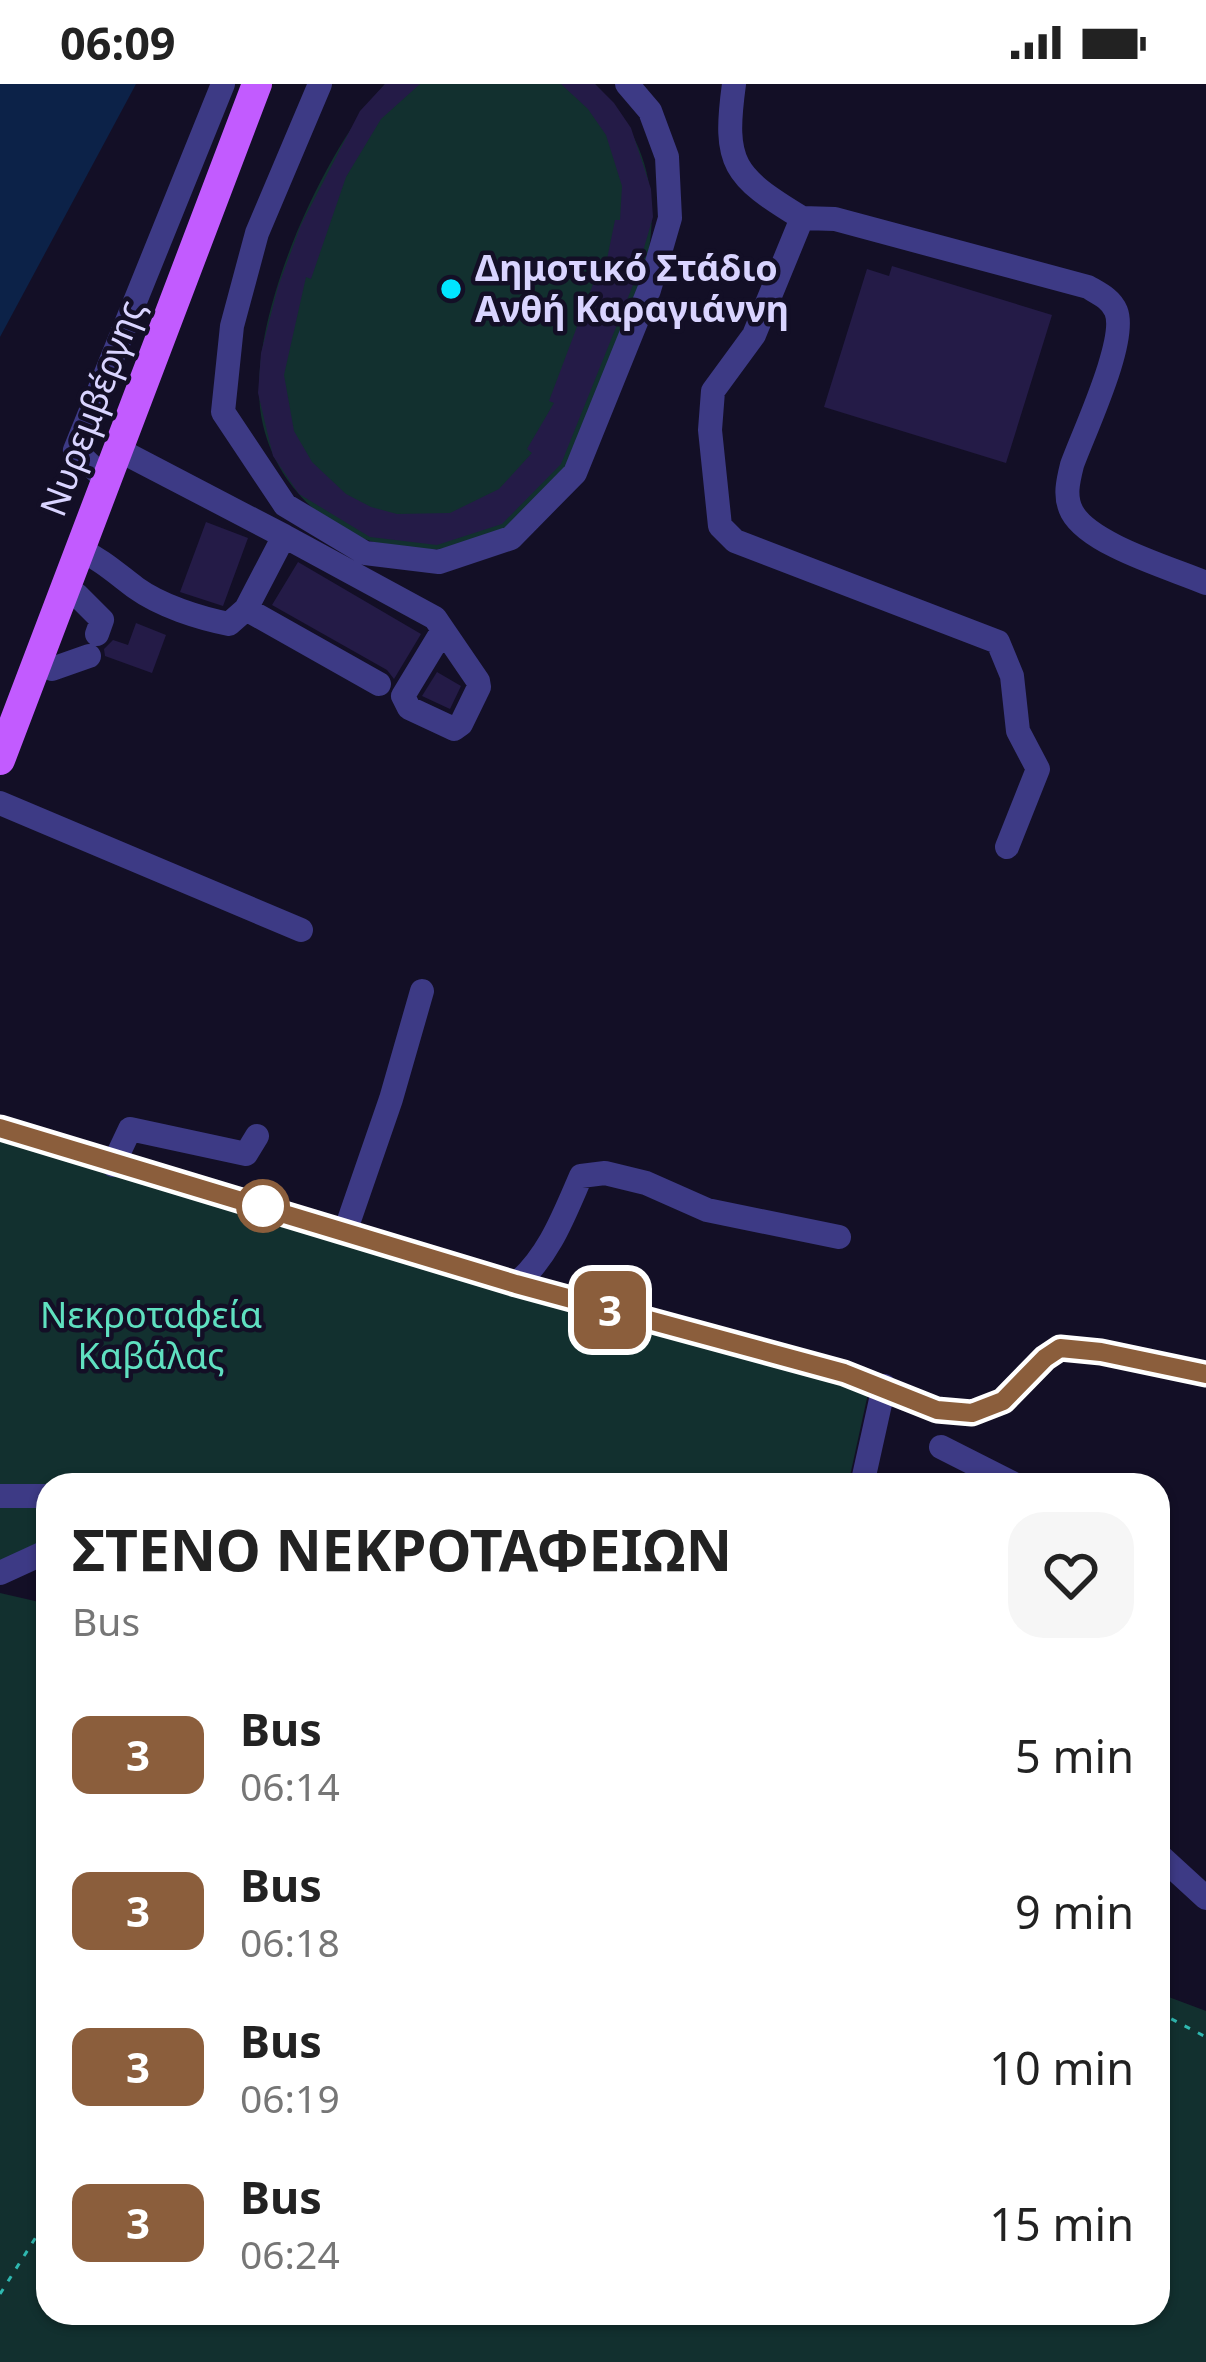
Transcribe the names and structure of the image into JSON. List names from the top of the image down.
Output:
{
  "streets": {
    "main road": ["Νυρεμβέργης"]
  },
  "parks": ["Νεκροταφεία Καβάλας"],
  "places": ["Δημοτικό Στάδιο Ανθή Καραγιάννη"],
  "lines": ["bus line 3"],
  "page": {
    "status": "06:09",
    "on_map": "3",
    "heading": ["ΣΤΕΝΟ ΝΕΚΡΟΤΑΦΕΙΩΝ", "Bus"],
    "list": [
      {
        "mark": "3",
        "name": "Bus",
        "note": "06:14",
        "value": "5 min"
      },
      {
        "mark": "3",
        "name": "Bus",
        "note": "06:18",
        "value": "9 min"
      },
      {
        "mark": "3",
        "name": "Bus",
        "note": "06:19",
        "value": "10 min"
      },
      {
        "mark": "3",
        "name": "Bus",
        "note": "06:24",
        "value": "15 min"
      }
    ]
  }
}
